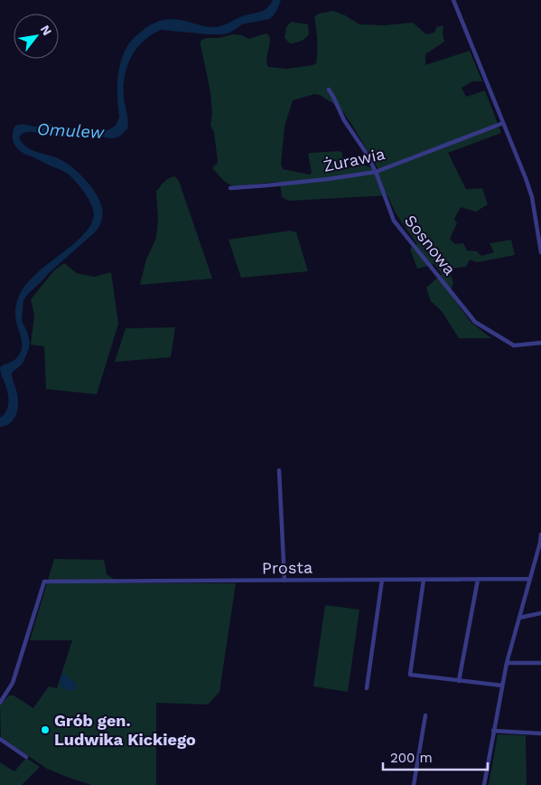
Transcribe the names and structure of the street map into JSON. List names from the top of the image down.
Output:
{
  "streets": {
    "street": ["Żurawia", "Sosnowa", "Prosta"]
  },
  "crossings": [
    ["Żurawia", "Sosnowa"]
  ],
  "water": ["Omulew"],
  "places": ["Grób gen. Ludwika Kickiego"],
  "scale_bar": "200 m",
  "north": "top right"
}
